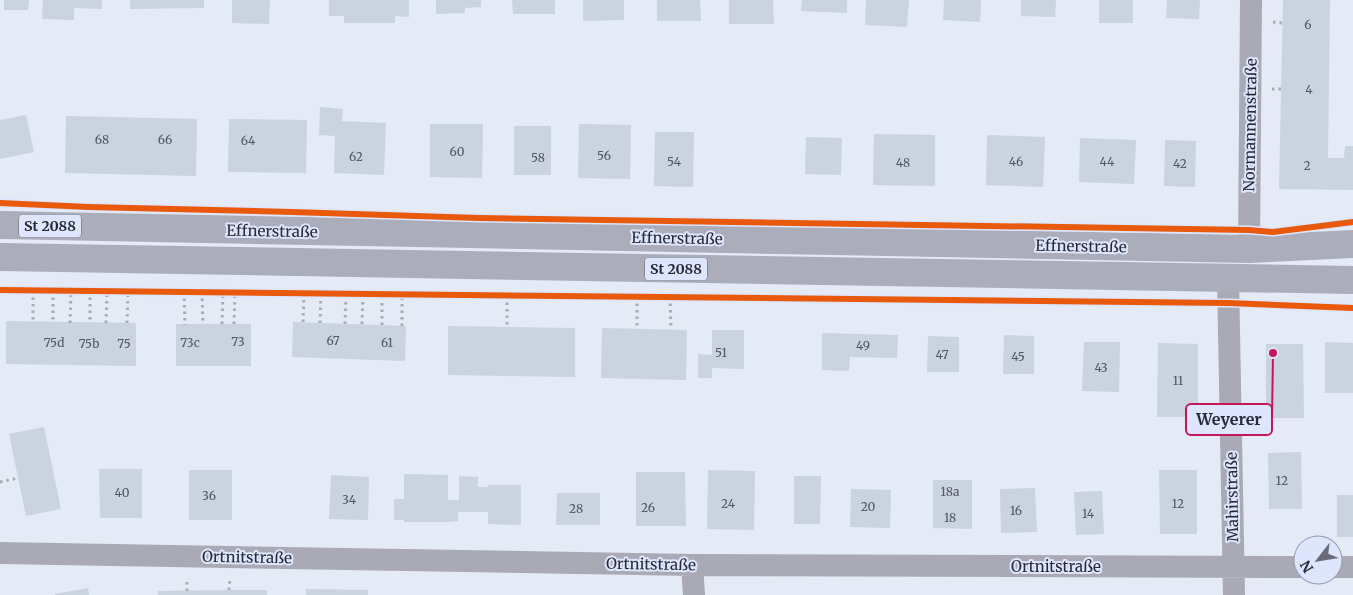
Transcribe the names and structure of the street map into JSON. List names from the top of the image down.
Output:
{
  "streets": {
    "main road": ["St 2088", "Effnerstraße"],
    "street": ["Normannenstraße", "Mahirstraße", "Ortnitstraße"]
  },
  "crossings": [
    ["Normannenstraße", "Effnerstraße"],
    ["Effnerstraße", "Mahirstraße"],
    ["Mahirstraße", "Ortnitstraße"]
  ],
  "places": ["Weyerer"],
  "house_numbers": [
    "6",
    "4",
    "68",
    "66",
    "64",
    "60",
    "56",
    "62",
    "58",
    "54",
    "46",
    "44",
    "48",
    "42",
    "2",
    "67",
    "73",
    "75d",
    "73c",
    "61",
    "75b",
    "75",
    "49",
    "51",
    "47",
    "45",
    "43",
    "11",
    "12",
    "18a",
    "40",
    "36",
    "34",
    "24",
    "12",
    "20",
    "26",
    "28",
    "16",
    "14",
    "18"
  ],
  "north": "bottom left"
}
